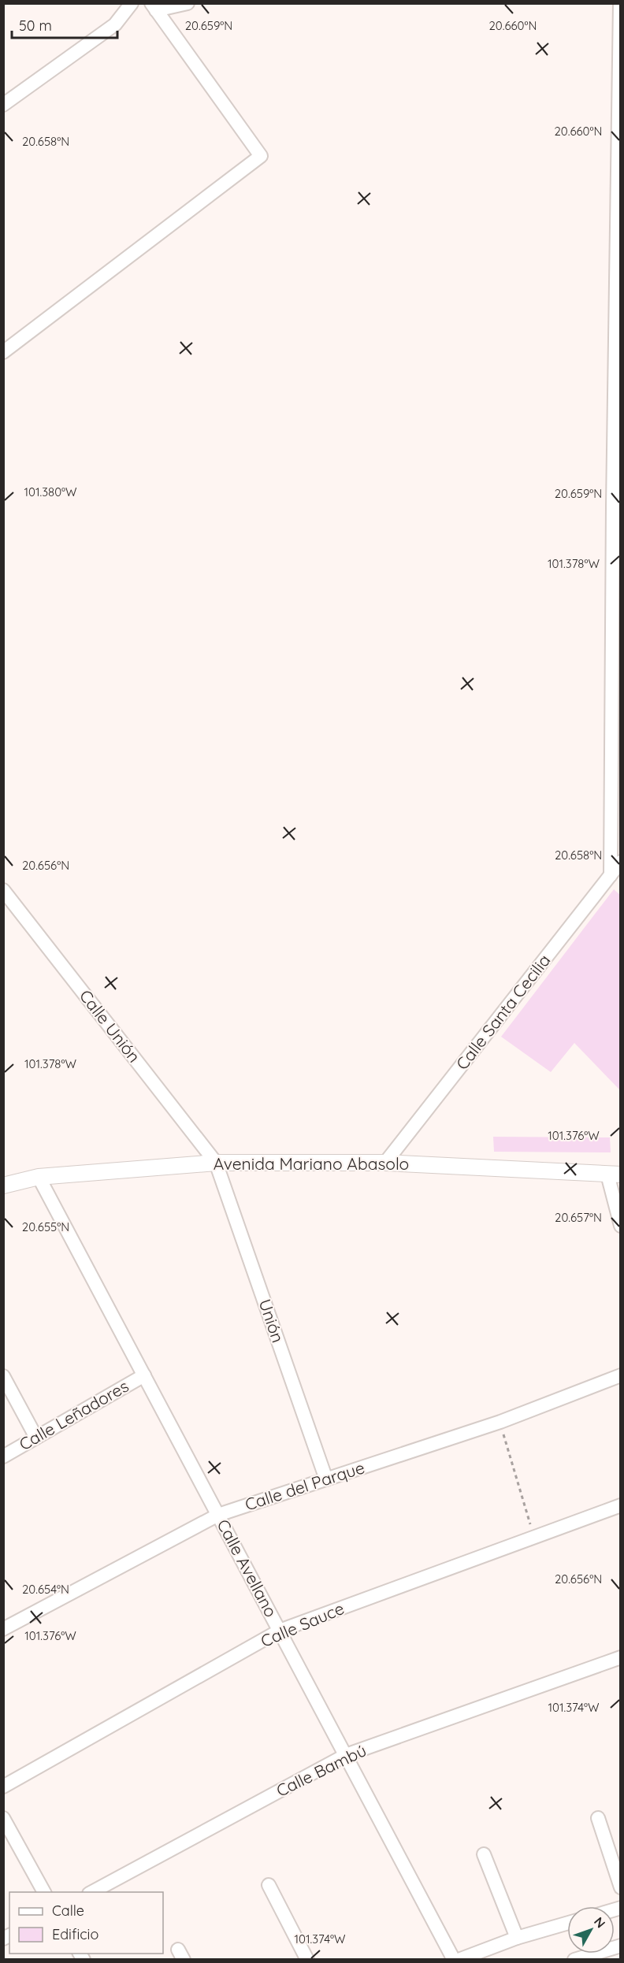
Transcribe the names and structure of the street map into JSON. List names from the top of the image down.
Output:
{
  "streets": {
    "street": [
      "Calle Santa Cecilia",
      "Calle Unión",
      "Avenida Mariano Abasolo",
      "Unión",
      "Calle Leñadores",
      "Calle del Parque",
      "Calle Avellano",
      "Calle Sauce",
      "Calle Bambú"
    ]
  },
  "crossings": [
    ["Calle Santa Cecilia", "Avenida Mariano Abasolo"],
    ["Calle Unión", "Avenida Mariano Abasolo"],
    ["Calle Unión", "Unión"],
    ["Avenida Mariano Abasolo", "Unión"],
    ["Avenida Mariano Abasolo", "Calle Avellano"],
    ["Unión", "Calle del Parque"],
    ["Calle Leñadores", "Calle Avellano"],
    ["Calle del Parque", "Calle Avellano"],
    ["Calle Avellano", "Calle Sauce"],
    ["Calle Avellano", "Calle Bambú"]
  ],
  "legend": ["Calle", "Edificio"],
  "scale_bar": "50 m",
  "north": "top right",
  "coordinates": [
    "20.659°N",
    "20.660°N",
    "20.658°N",
    "101.380°W",
    "101.378°W",
    "20.656°N",
    "101.376°W",
    "20.657°N",
    "20.655°N",
    "20.654°N",
    "101.374°W"
  ]
}
